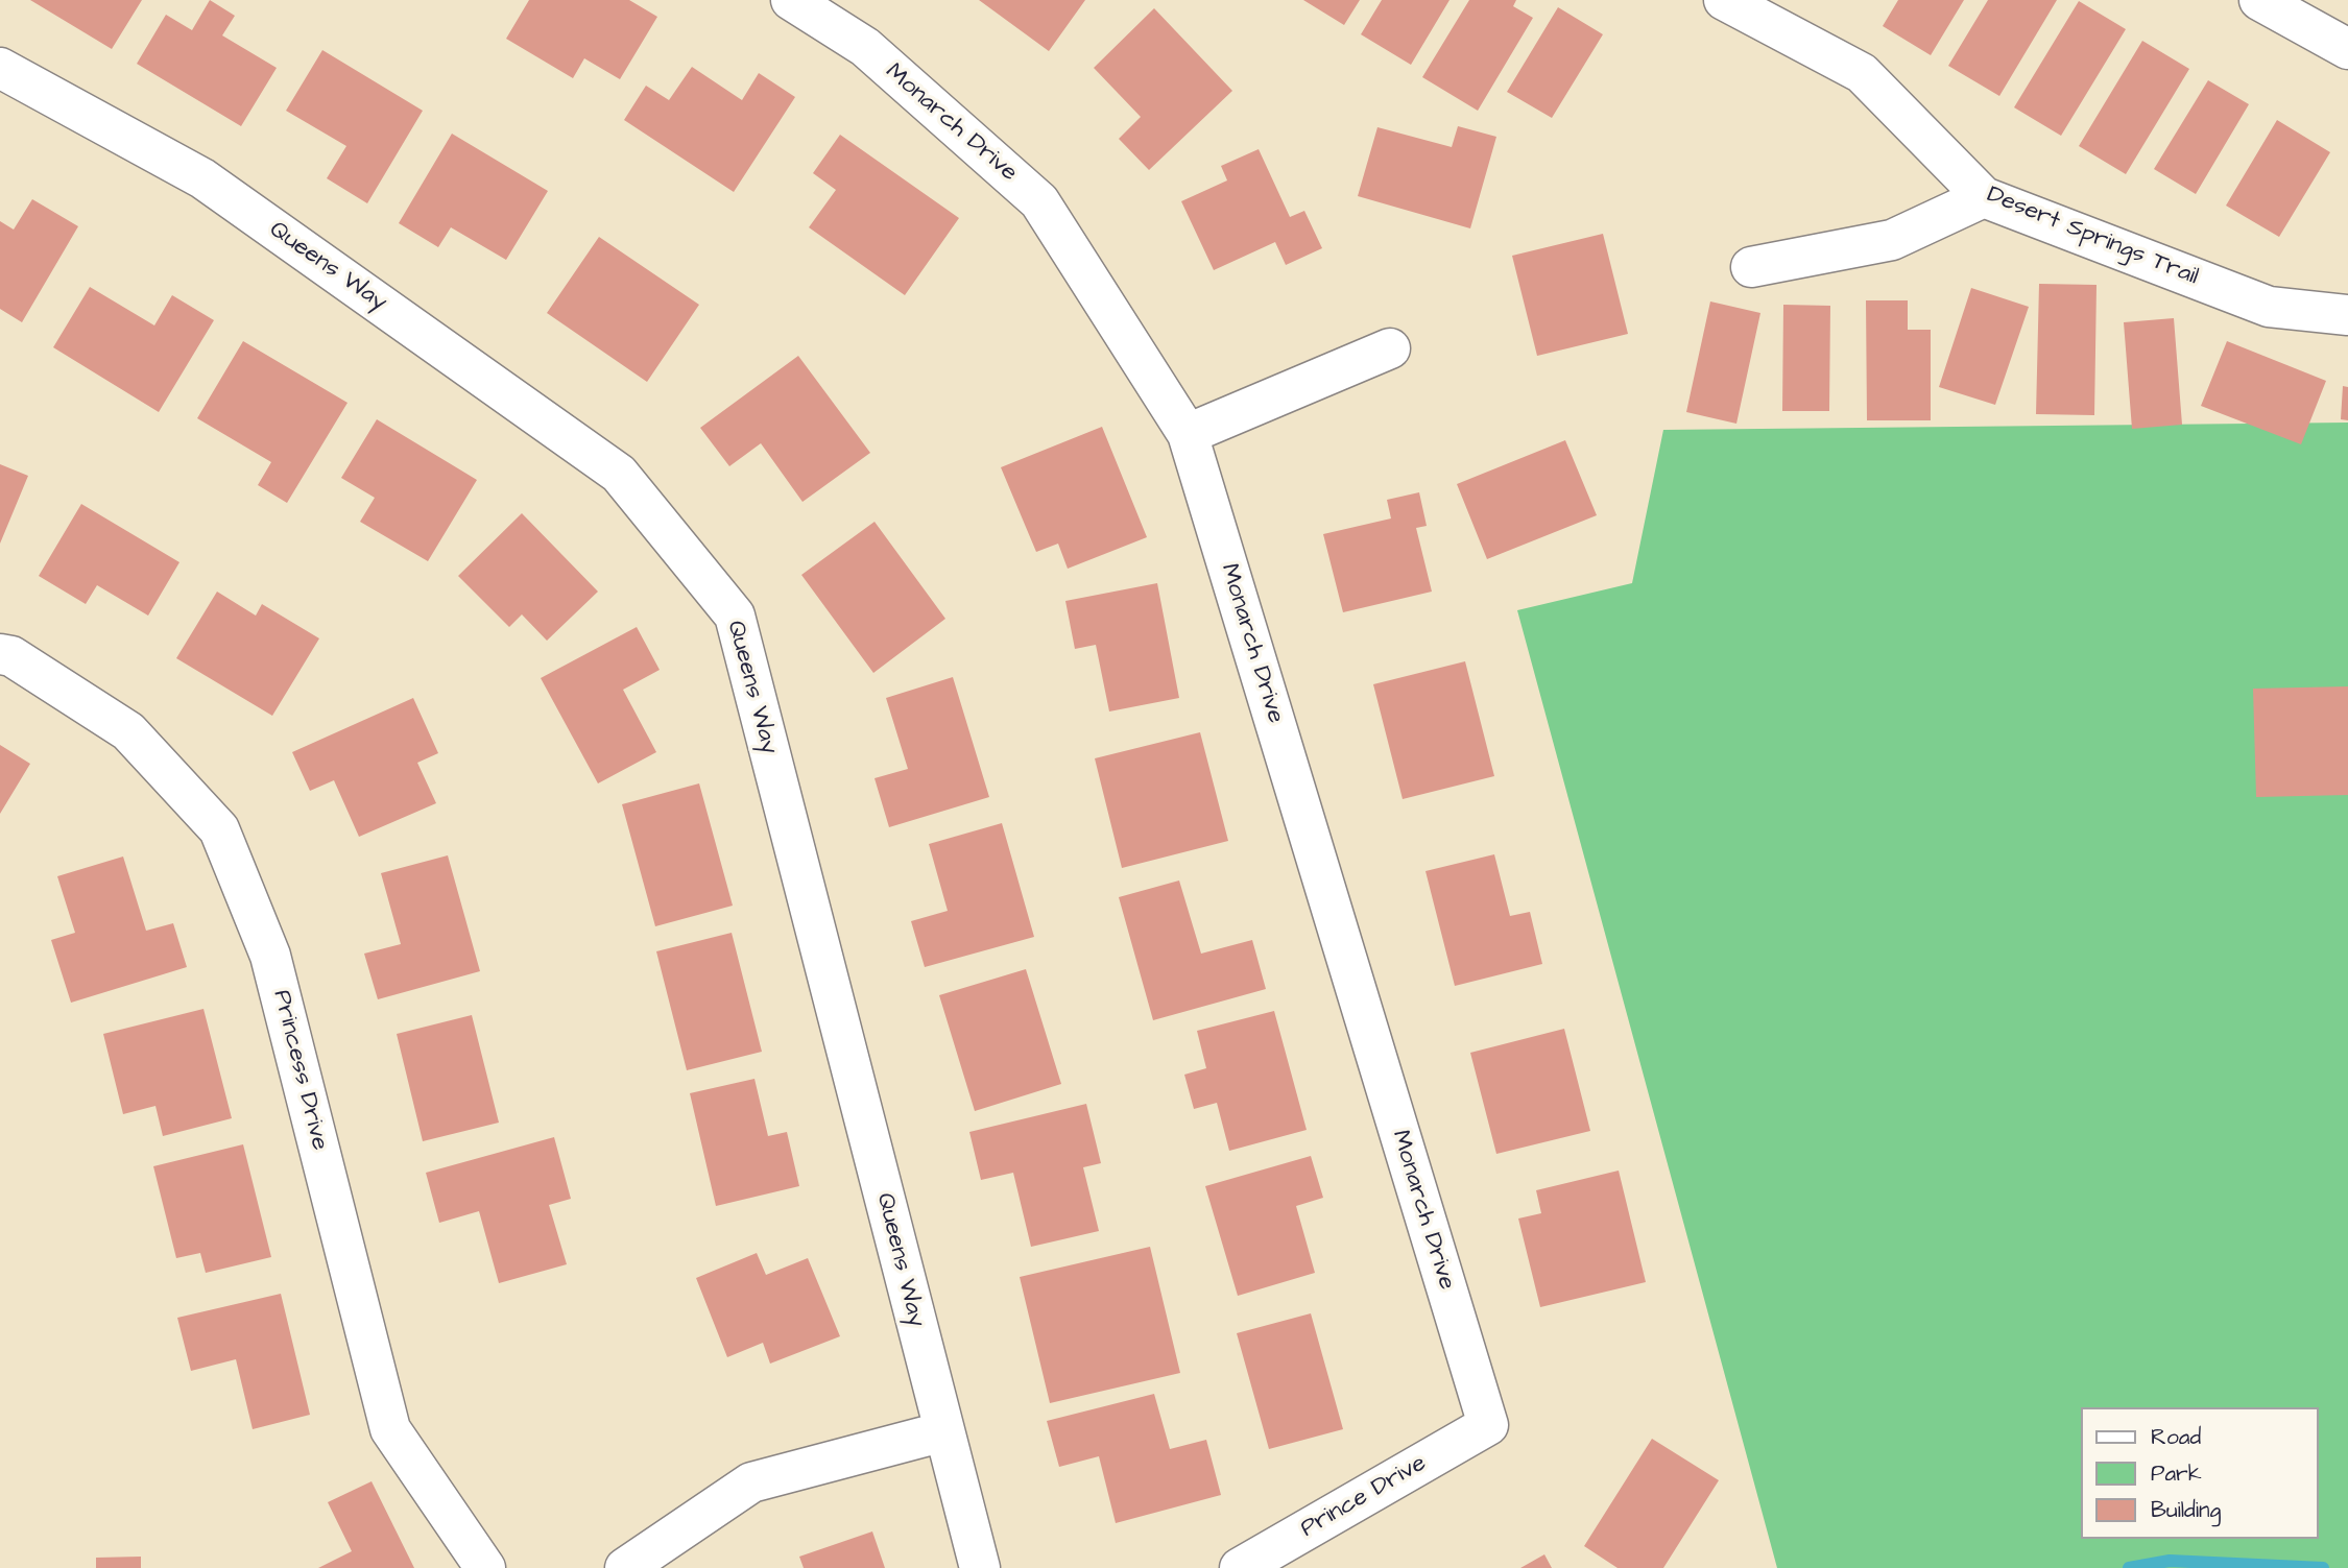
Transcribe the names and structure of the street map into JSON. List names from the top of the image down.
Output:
{
  "streets": {
    "street": [
      "Monarch Drive",
      "Desert Springs Trail",
      "Queens Way",
      "Princess Drive",
      "Prince Drive"
    ]
  },
  "crossings": [
    ["Monarch Drive", "Prince Drive"]
  ],
  "legend": ["Road", "Park", "Building"]
}
